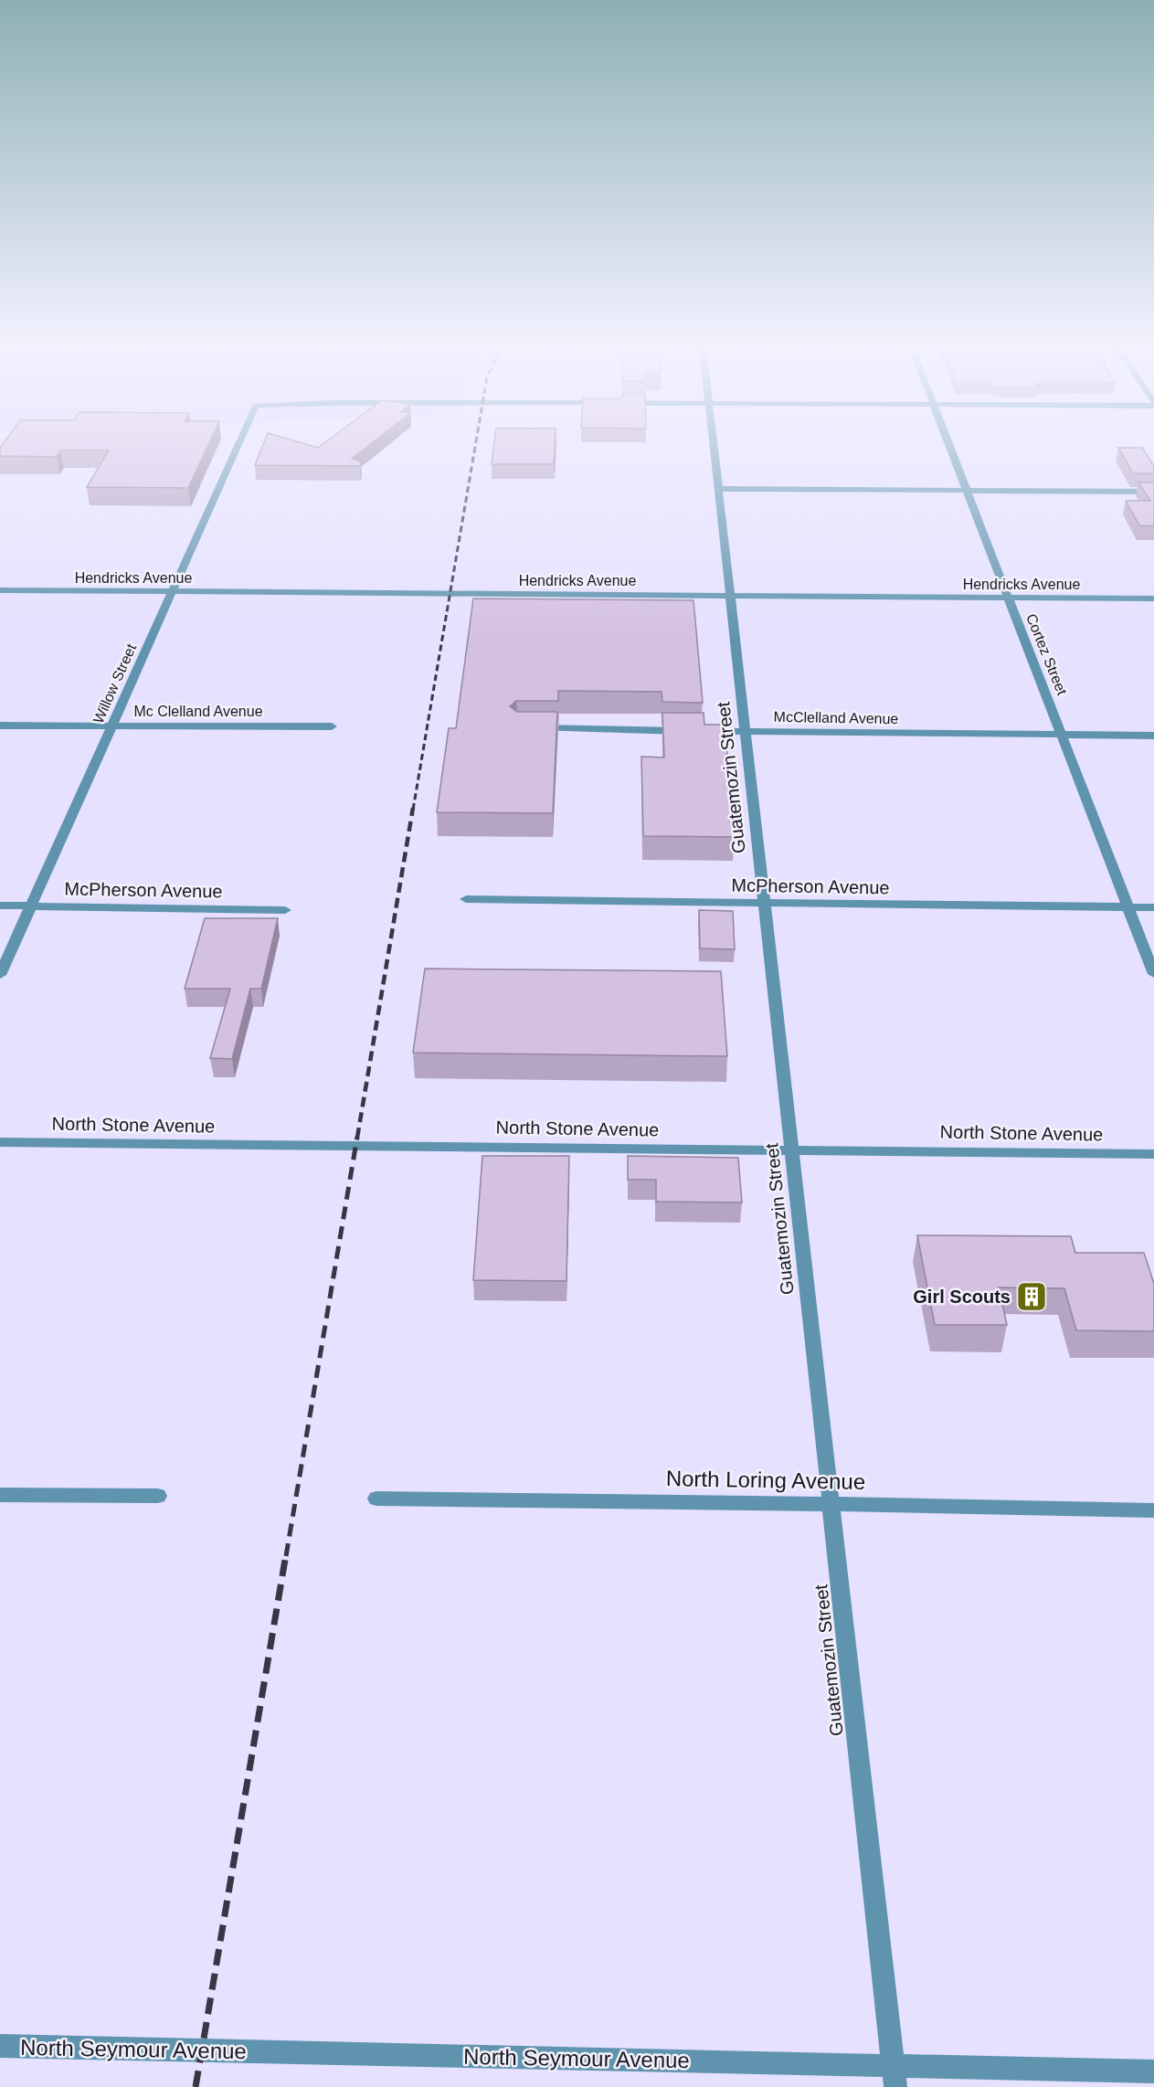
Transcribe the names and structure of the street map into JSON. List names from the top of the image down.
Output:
{
  "streets": {
    "street": [
      "Hendricks Avenue",
      "Cortez Street",
      "Willow Street",
      "Mc Clelland Avenue",
      "McClelland Avenue",
      "Guatemozin Street",
      "McPherson Avenue",
      "North Stone Avenue",
      "North Loring Avenue",
      "North Seymour Avenue"
    ]
  },
  "crossings": [
    ["Hendricks Avenue", "Cortez Street"],
    ["Hendricks Avenue", "Willow Street"],
    ["Hendricks Avenue", "Guatemozin Street"],
    ["Cortez Street", "McClelland Avenue"],
    ["Cortez Street", "McPherson Avenue"],
    ["Willow Street", "Mc Clelland Avenue"],
    ["Willow Street", "McPherson Avenue"],
    ["McClelland Avenue", "Guatemozin Street"],
    ["Guatemozin Street", "McPherson Avenue"],
    ["Guatemozin Street", "North Stone Avenue"],
    ["Guatemozin Street", "North Loring Avenue"],
    ["Guatemozin Street", "North Seymour Avenue"]
  ],
  "places": {
    "building": ["Girl Scouts"]
  }
}
